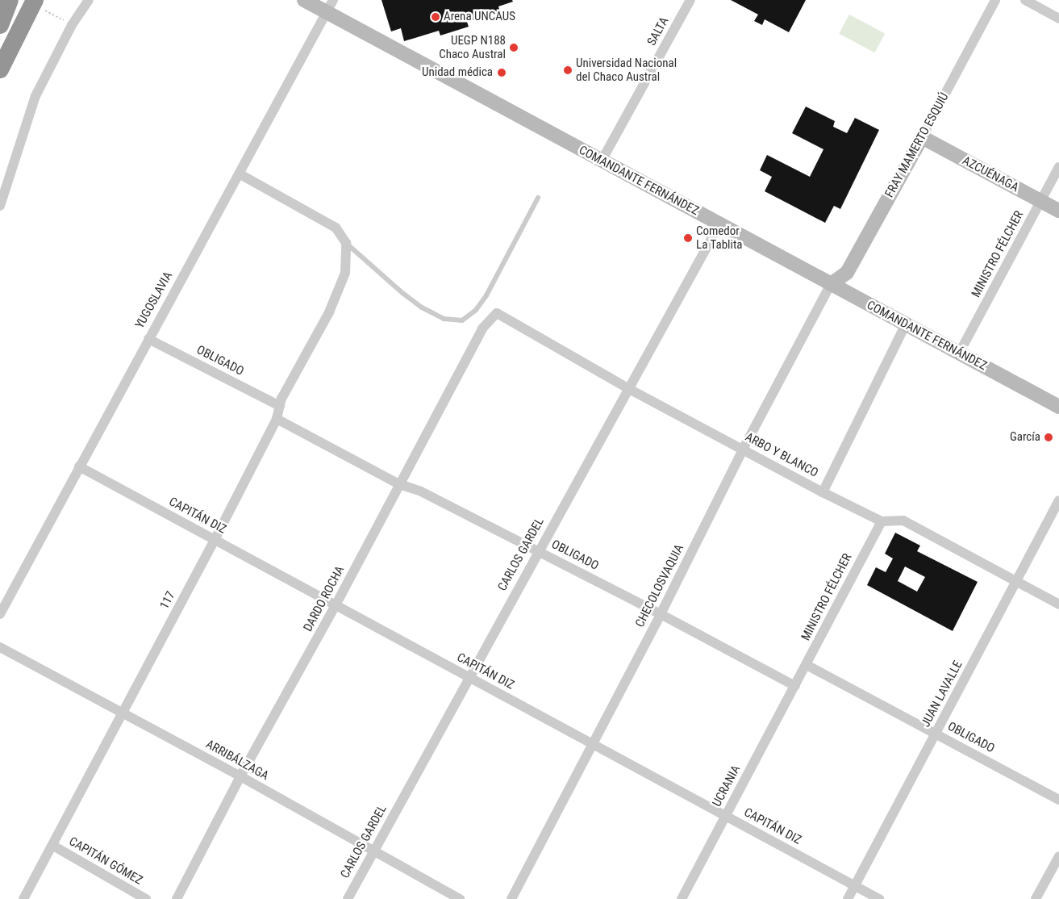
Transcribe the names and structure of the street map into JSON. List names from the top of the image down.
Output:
{
  "streets": {
    "main road": ["FRAY MAMERTO ESQUIÚ", "AZCUÉNAGA", "COMANDANTE FERNÁNDEZ"],
    "street": [
      "SALTA",
      "MINISTRO FÉLCHER",
      "YUGOSLAVIA",
      "OBLIGADO",
      "ARBO Y BLANCO",
      "CAPITÁN DIZ",
      "CARLOS GARDEL",
      "CHECOLOSVAQUIA",
      "DARDO ROCHA",
      "117",
      "JUAN LAVALLE",
      "ARRIBÁLZAGA",
      "UCRANIA",
      "CAPITÁN GÓMEZ"
    ]
  },
  "crossings": [
    ["SALTA", "COMANDANTE FERNÁNDEZ"],
    ["FRAY MAMERTO ESQUIÚ", "AZCUÉNAGA"],
    ["FRAY MAMERTO ESQUIÚ", "COMANDANTE FERNÁNDEZ"],
    ["FRAY MAMERTO ESQUIÚ", "CHECOLOSVAQUIA"],
    ["AZCUÉNAGA", "MINISTRO FÉLCHER"],
    ["COMANDANTE FERNÁNDEZ", "MINISTRO FÉLCHER"],
    ["COMANDANTE FERNÁNDEZ", "YUGOSLAVIA"],
    ["COMANDANTE FERNÁNDEZ", "CARLOS GARDEL"],
    ["COMANDANTE FERNÁNDEZ", "CHECOLOSVAQUIA"],
    ["MINISTRO FÉLCHER", "OBLIGADO"],
    ["MINISTRO FÉLCHER", "ARBO Y BLANCO"],
    ["MINISTRO FÉLCHER", "UCRANIA"],
    ["YUGOSLAVIA", "OBLIGADO"],
    ["YUGOSLAVIA", "CAPITÁN DIZ"],
    ["OBLIGADO", "CARLOS GARDEL"],
    ["OBLIGADO", "CHECOLOSVAQUIA"],
    ["OBLIGADO", "DARDO ROCHA"],
    ["OBLIGADO", "117"],
    ["OBLIGADO", "JUAN LAVALLE"],
    ["OBLIGADO", "UCRANIA"],
    ["ARBO Y BLANCO", "CARLOS GARDEL"],
    ["ARBO Y BLANCO", "CHECOLOSVAQUIA"],
    ["ARBO Y BLANCO", "DARDO ROCHA"],
    ["ARBO Y BLANCO", "JUAN LAVALLE"],
    ["CAPITÁN DIZ", "CARLOS GARDEL"],
    ["CAPITÁN DIZ", "CHECOLOSVAQUIA"],
    ["CAPITÁN DIZ", "DARDO ROCHA"],
    ["CAPITÁN DIZ", "117"],
    ["CAPITÁN DIZ", "JUAN LAVALLE"],
    ["CAPITÁN DIZ", "UCRANIA"],
    ["CARLOS GARDEL", "ARRIBÁLZAGA"],
    ["DARDO ROCHA", "ARRIBÁLZAGA"],
    ["117", "ARRIBÁLZAGA"],
    ["117", "CAPITÁN GÓMEZ"]
  ],
  "places": [
    "Arena UNCAUS",
    "UEGP N188 Chaco Austral",
    "Universidad Nacional del Chaco Austral",
    "Unidad médica",
    "Comedor La Tablita",
    "García"
  ]
}
